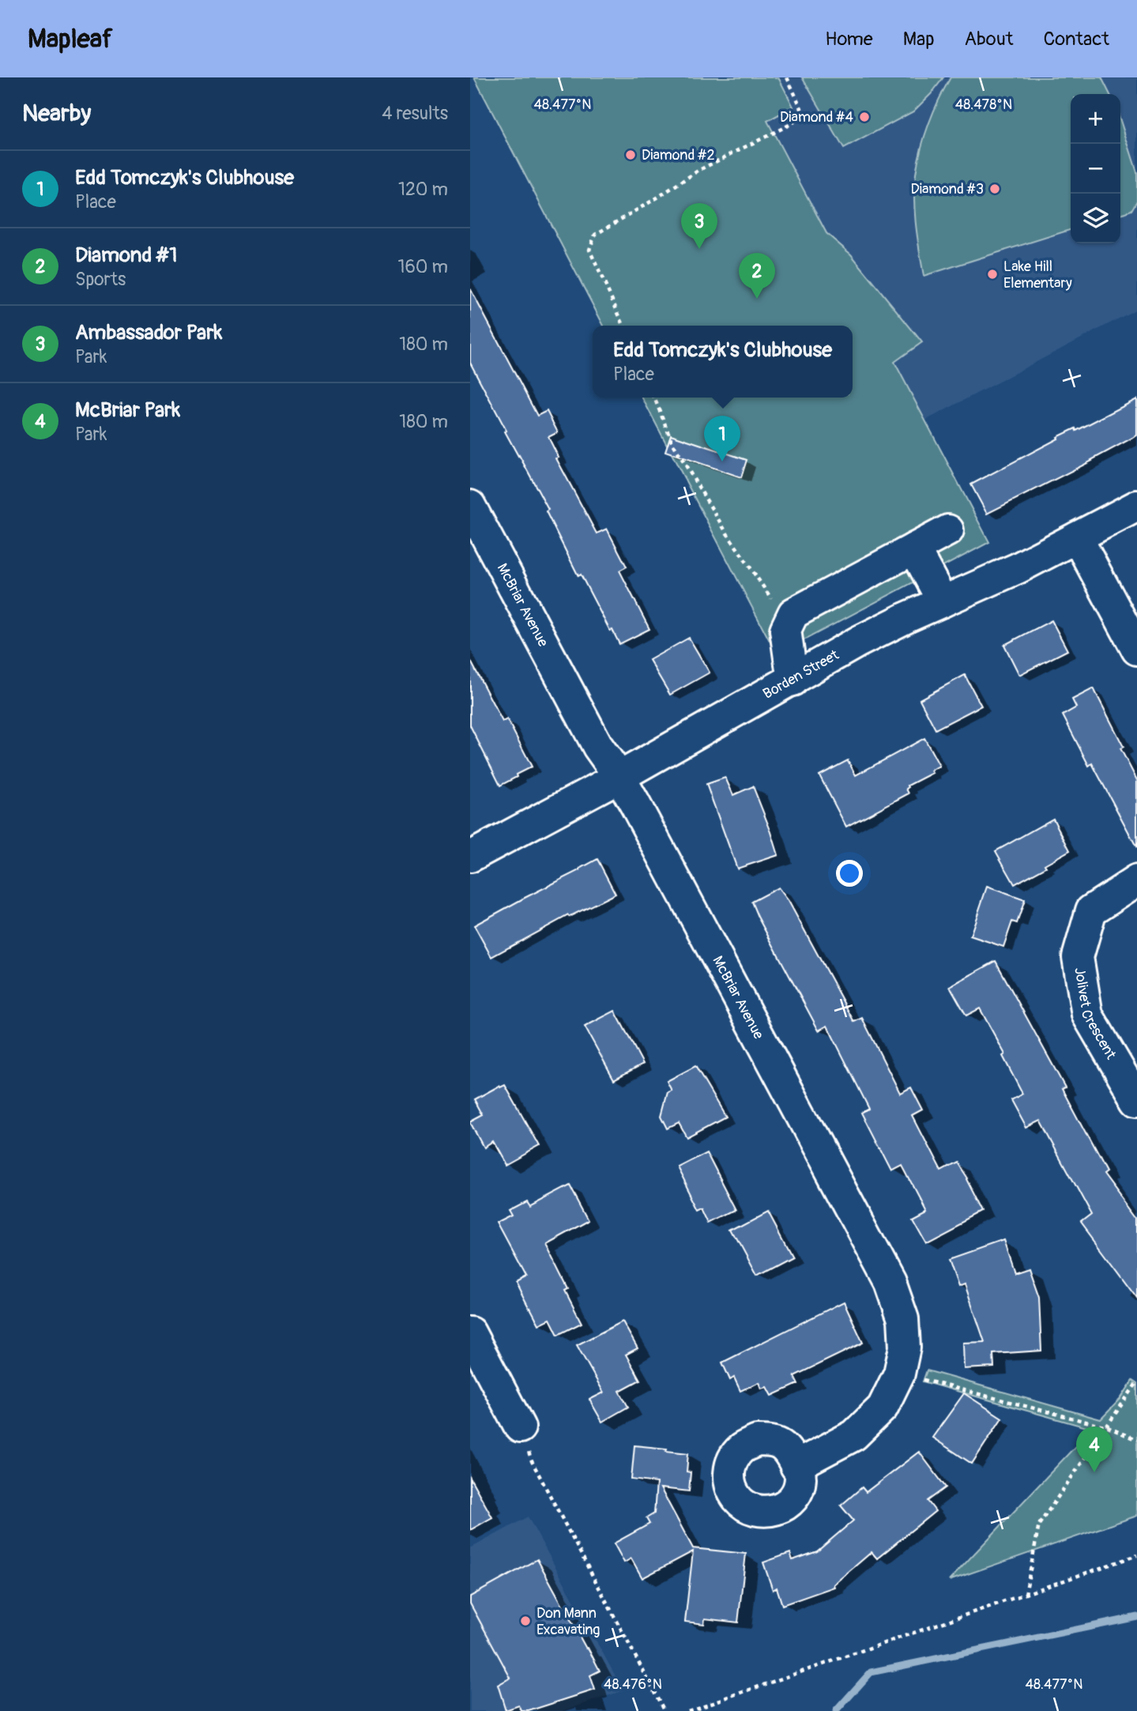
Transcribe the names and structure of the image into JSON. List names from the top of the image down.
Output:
{
  "streets": {
    "street": ["McBriar Avenue", "Borden Street", "Jolivet Crescent"]
  },
  "crossings": [
    ["McBriar Avenue", "Borden Street"]
  ],
  "places": [
    "Diamond #4",
    "Diamond #2",
    "Diamond #3",
    "Lake Hill Elementary",
    "Don Mann Excavating"
  ],
  "page": {
    "header": "Mapleaf",
    "nav": [
      "Home",
      "Map",
      "About",
      "Contact"
    ],
    "heading": ["Nearby", "4 results"],
    "map_buttons": ["+", "−"],
    "list": [
      {
        "mark": "1",
        "name": "Edd Tomczyk's Clubhouse",
        "note": "Place",
        "value": "120 m"
      },
      {
        "mark": "2",
        "name": "Diamond #1",
        "note": "Sports",
        "value": "160 m"
      },
      {
        "mark": "3",
        "name": "Ambassador Park",
        "note": "Park",
        "value": "180 m"
      },
      {
        "mark": "4",
        "name": "McBriar Park",
        "note": "Park",
        "value": "180 m"
      }
    ],
    "pins": [
      "3",
      "2",
      "1",
      "4"
    ],
    "popup": ["Edd Tomczyk's Clubhouse", "Place"]
  },
  "coordinates": ["48.477°N", "48.478°N", "48.476°N"]
}
